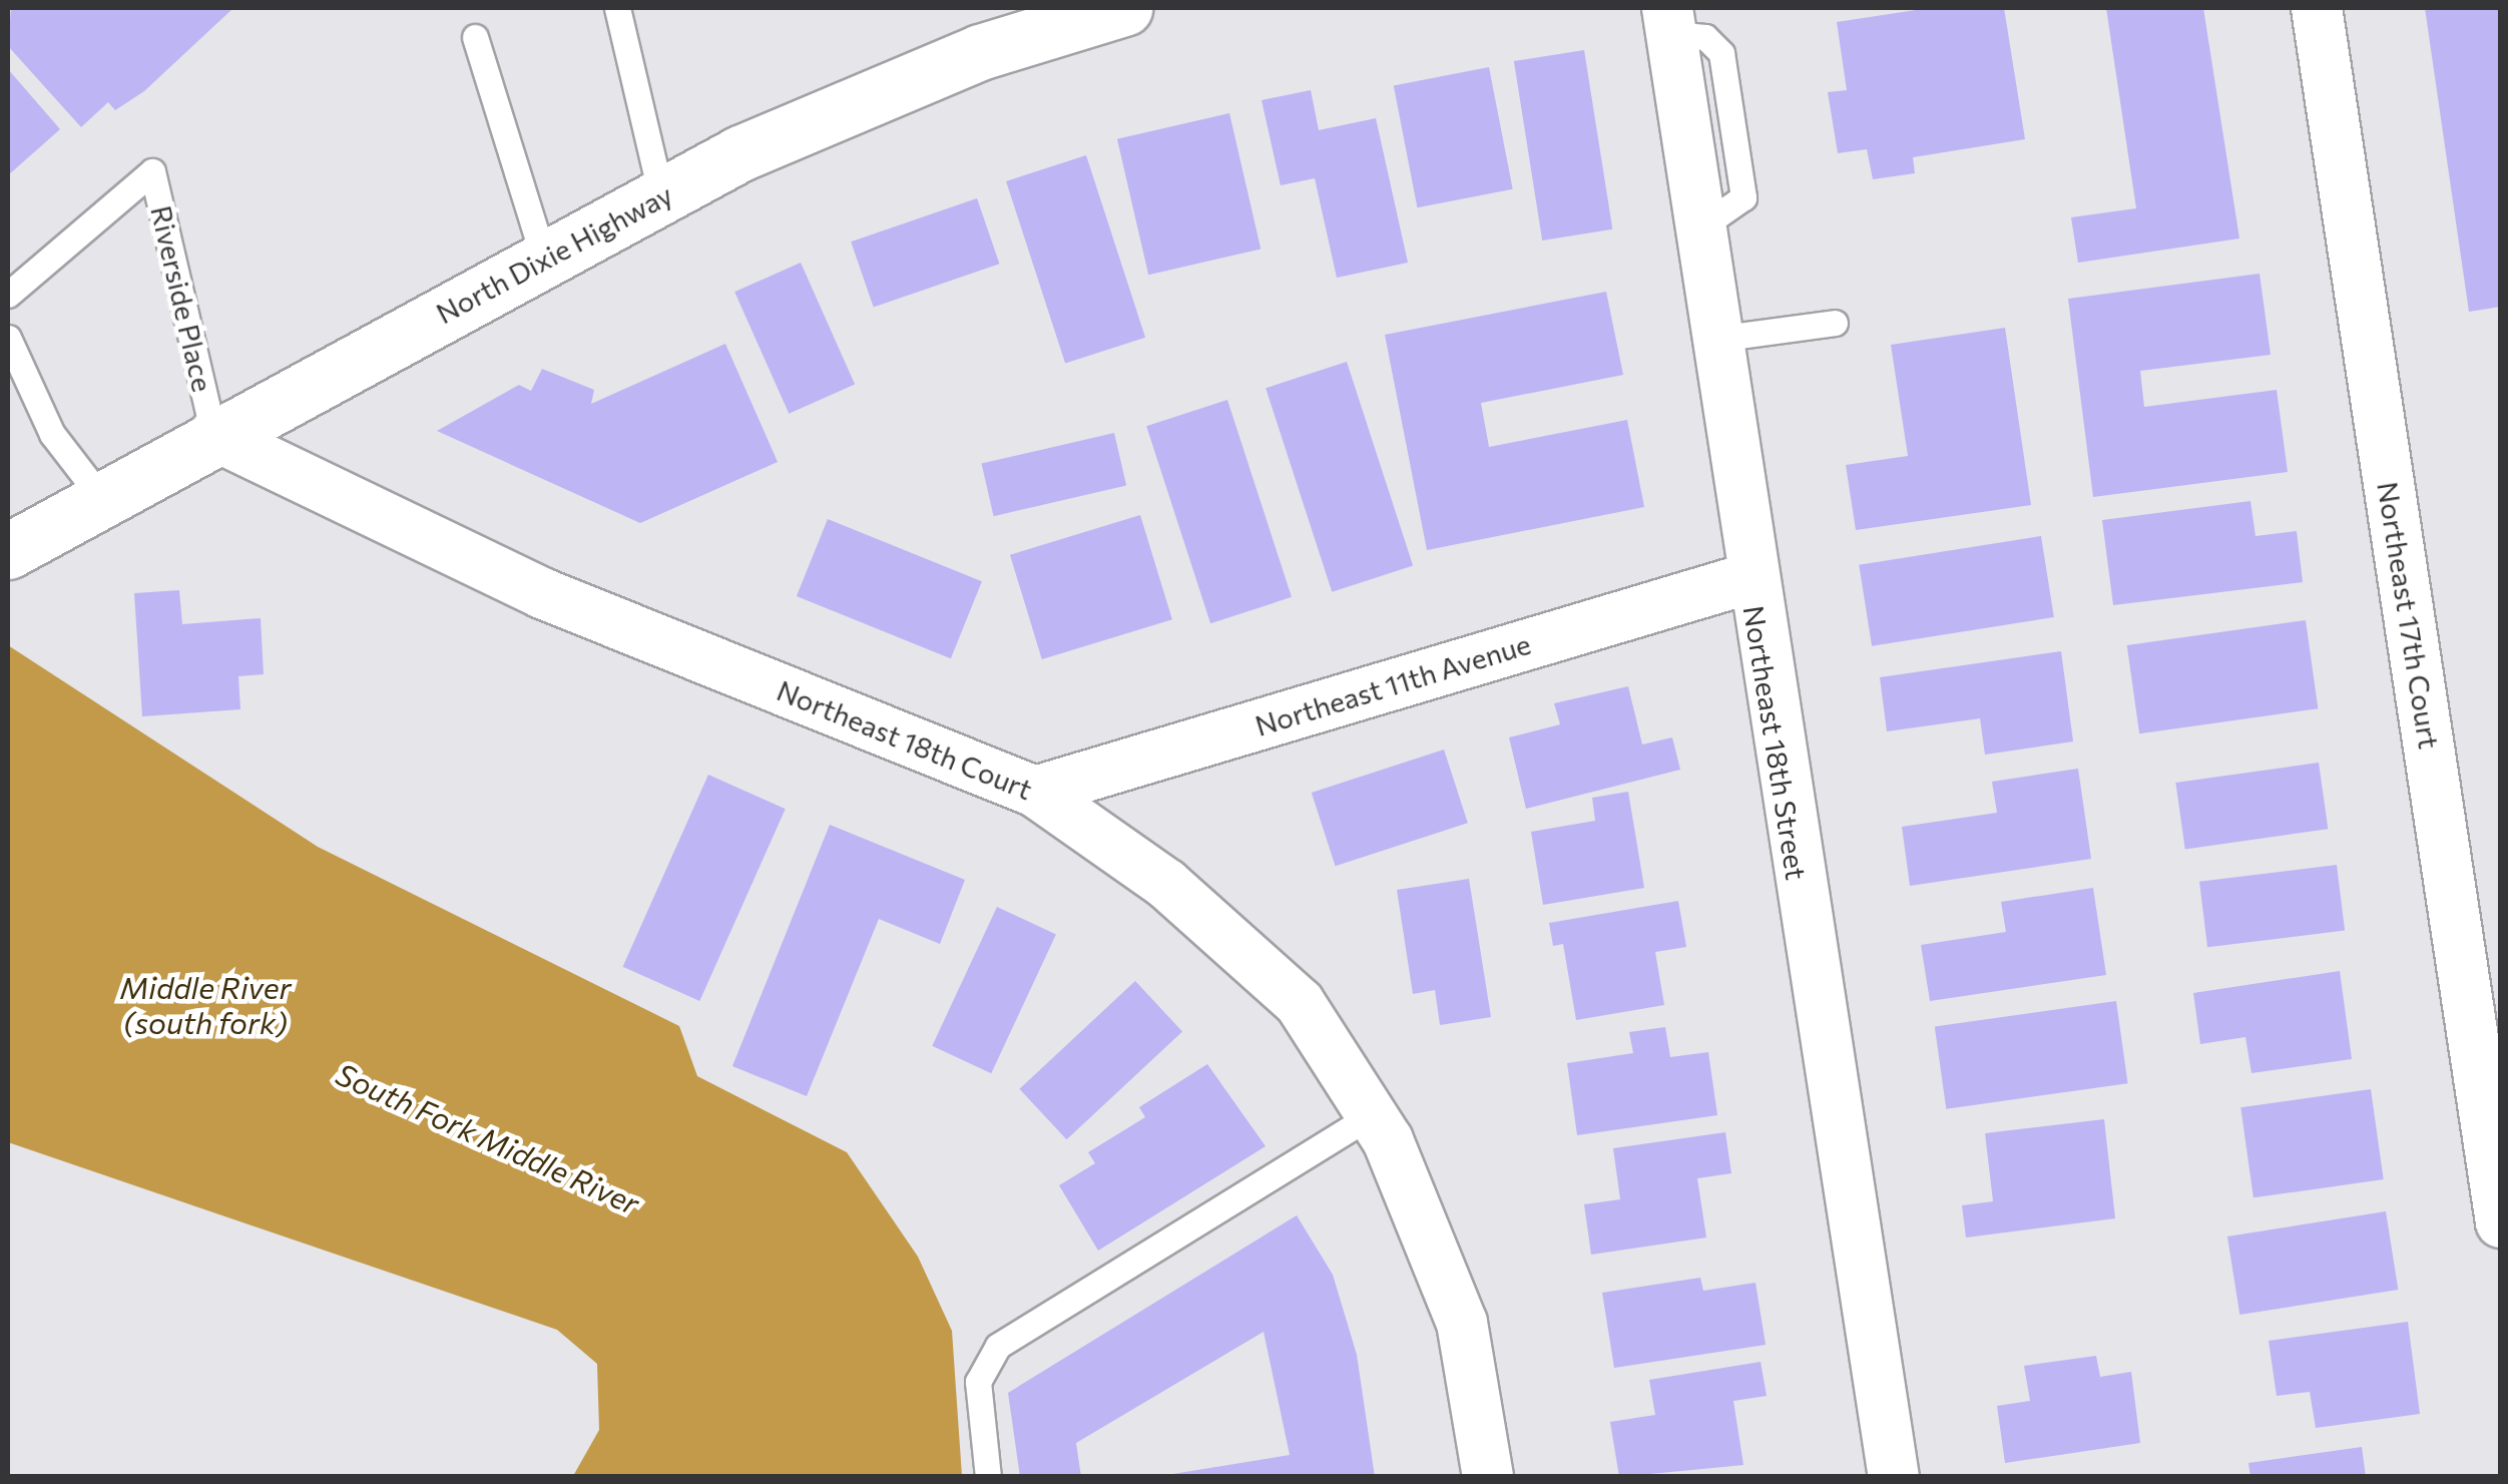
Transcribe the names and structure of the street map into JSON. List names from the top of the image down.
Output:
{
  "streets": {
    "street": [
      "North Dixie Highway",
      "Northeast 17th Court",
      "Northeast 11th Avenue",
      "Northeast 18th Court",
      "Northeast 18th Street"
    ],
    "lane": ["Riverside Place"]
  },
  "crossings": [
    ["North Dixie Highway", "Riverside Place"],
    ["North Dixie Highway", "Northeast 18th Court"],
    ["Riverside Place", "Northeast 18th Court"],
    ["Northeast 11th Avenue", "Northeast 18th Court"],
    ["Northeast 11th Avenue", "Northeast 18th Street"]
  ],
  "water": ["Middle River (south fork)", "South Fork Middle River"]
}
